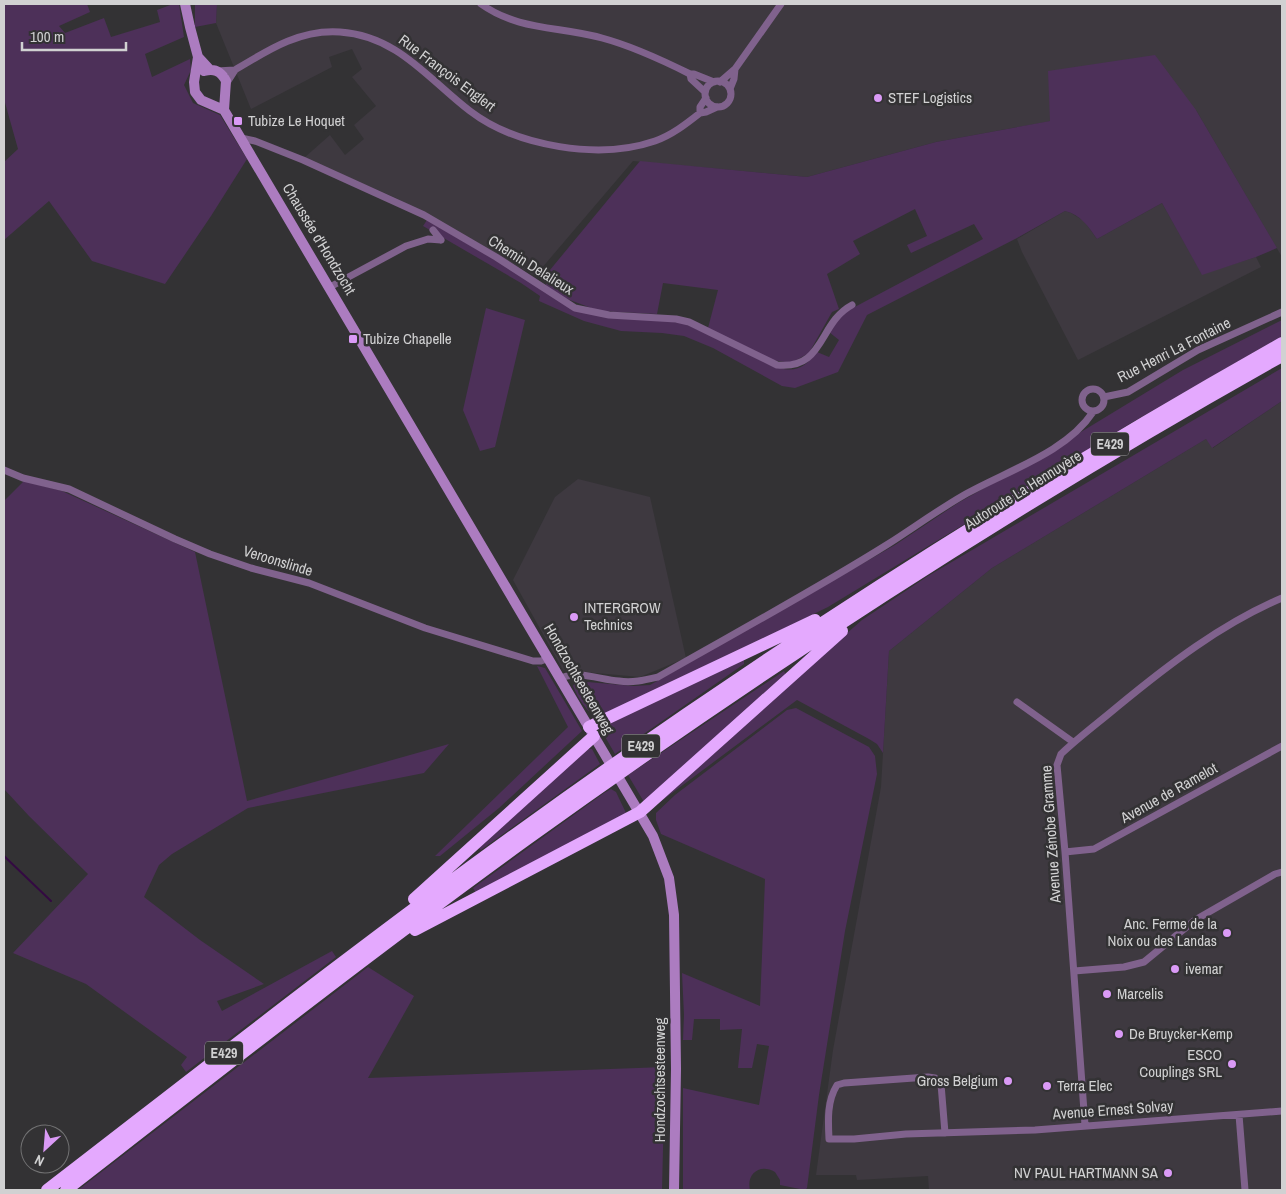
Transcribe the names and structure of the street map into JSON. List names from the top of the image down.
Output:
{
  "streets": {
    "highway": ["E429", "Autoroute La Hennuyère"],
    "main road": ["Chaussée d'Hondzocht", "Hondzochtsesteenweg"],
    "street": [
      "Rue François Englert",
      "Chemin Delalieux",
      "Rue Henri La Fontaine",
      "Veroonslinde",
      "Avenue de Ramelot",
      "Avenue Zénobe Gramme",
      "Avenue Ernest Solvay"
    ]
  },
  "crossings": [
    ["Chaussée d'Hondzocht", "Chemin Delalieux"],
    ["Chaussée d'Hondzocht", "Hondzochtsesteenweg"],
    ["E429", "Autoroute La Hennuyère"],
    ["Veroonslinde", "Hondzochtsesteenweg"],
    ["Avenue de Ramelot", "Avenue Zénobe Gramme"],
    ["Avenue Zénobe Gramme", "Avenue Ernest Solvay"]
  ],
  "places": {
    "other": [
      "STEF Logistics",
      "INTERGROW Technics",
      "Anc. Ferme de la Noix ou des Landas",
      "ivemar",
      "Marcelis",
      "De Bruycker-Kemp",
      "ESCO Couplings SRL",
      "Gross Belgium",
      "Terra Elec",
      "NV PAUL HARTMANN SA"
    ],
    "transit": ["Tubize Le Hoquet", "Tubize Chapelle"]
  },
  "scale_bar": "100 m",
  "north": "bottom left"
}
